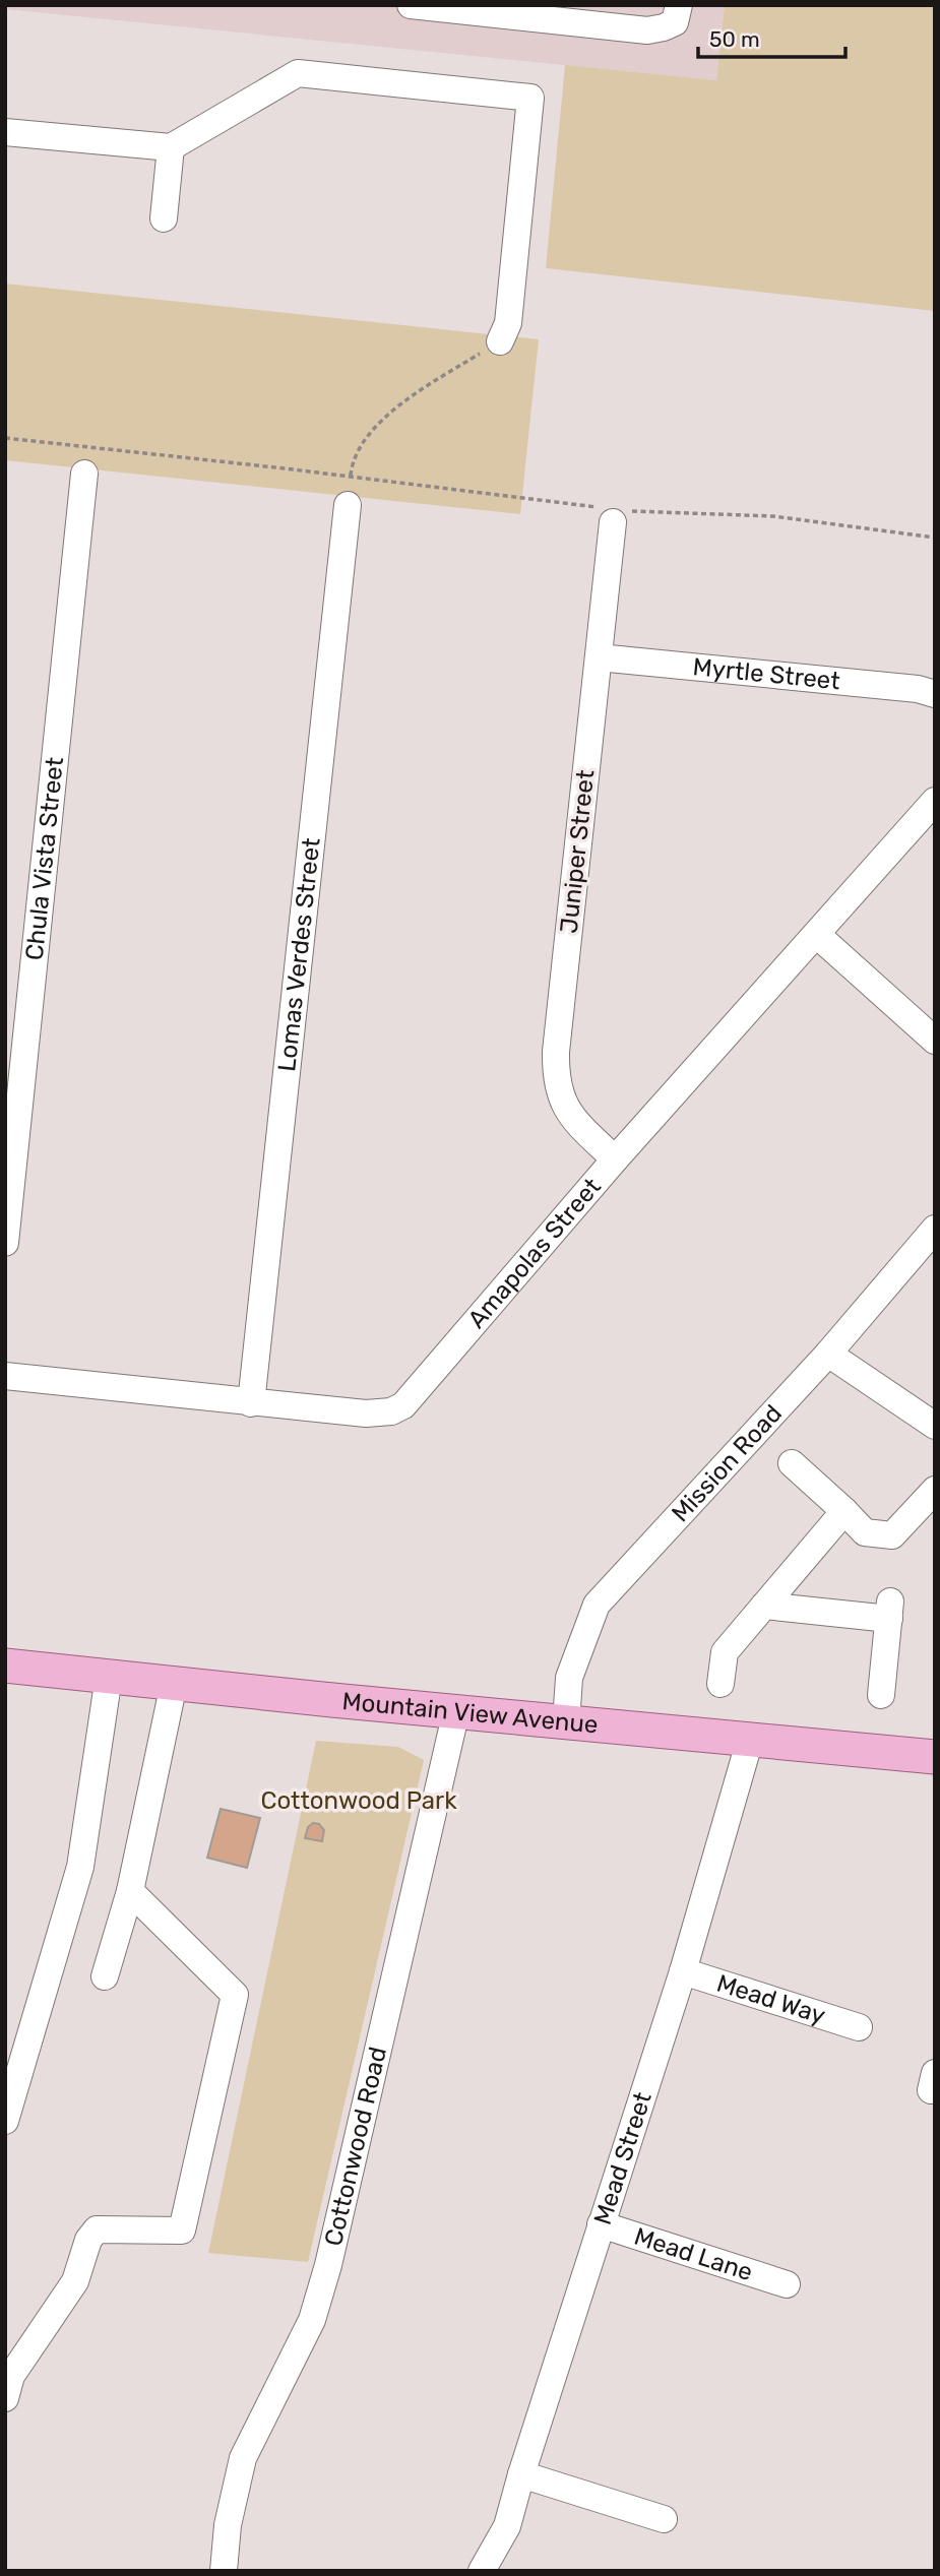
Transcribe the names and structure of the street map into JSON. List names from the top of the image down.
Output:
{
  "streets": {
    "main road": ["Mountain View Avenue"],
    "street": [
      "Myrtle Street",
      "Juniper Street",
      "Chula Vista Street",
      "Lomas Verdes Street",
      "Amapolas Street",
      "Mission Road",
      "Mead Way",
      "Cottonwood Road",
      "Mead Street",
      "Mead Lane"
    ]
  },
  "crossings": [
    ["Myrtle Street", "Juniper Street"],
    ["Juniper Street", "Amapolas Street"],
    ["Lomas Verdes Street", "Amapolas Street"],
    ["Mission Road", "Mountain View Avenue"],
    ["Mountain View Avenue", "Cottonwood Road"],
    ["Mountain View Avenue", "Mead Street"],
    ["Mead Way", "Mead Street"],
    ["Mead Street", "Mead Lane"]
  ],
  "parks": ["Cottonwood Park"],
  "scale_bar": "50 m"
}
